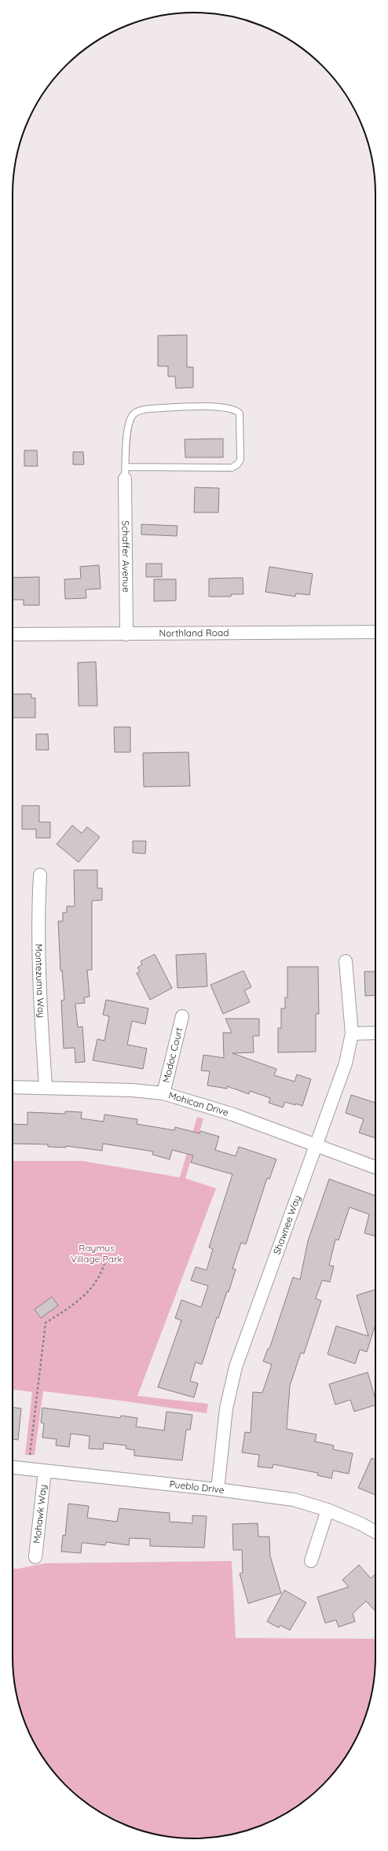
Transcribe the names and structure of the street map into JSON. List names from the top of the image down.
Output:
{
  "streets": {
    "street": [
      "Schaffer Avenue",
      "Northland Road",
      "Montezuma Way",
      "Modoc Court",
      "Mohican Drive",
      "Shawnee Way",
      "Pueblo Drive",
      "Mohawk Way"
    ]
  },
  "crossings": [
    ["Schaffer Avenue", "Northland Road"],
    ["Montezuma Way", "Mohican Drive"],
    ["Modoc Court", "Mohican Drive"],
    ["Mohican Drive", "Shawnee Way"],
    ["Shawnee Way", "Pueblo Drive"],
    ["Pueblo Drive", "Mohawk Way"]
  ],
  "parks": ["Raymus Village Park"]
}
